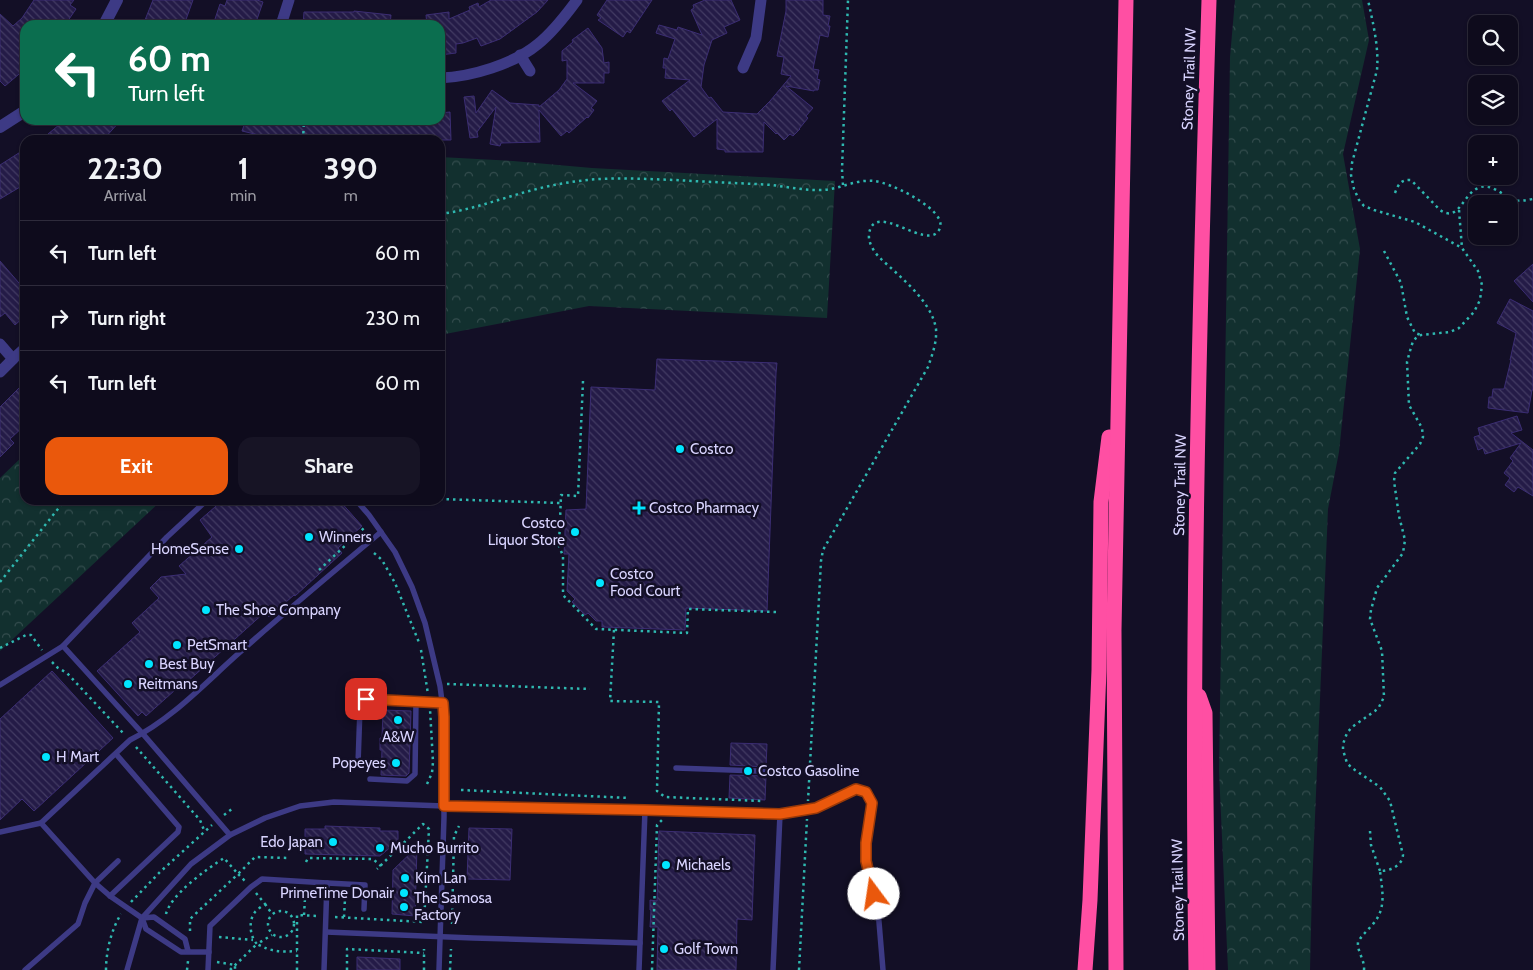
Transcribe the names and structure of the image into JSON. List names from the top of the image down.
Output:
{
  "streets": {
    "highway": ["Stoney Trail NW"]
  },
  "places": {
    "other": [
      "Costco",
      "Costco Liquor Store",
      "Winners",
      "HomeSense",
      "Costco Food Court",
      "The Shoe Company",
      "PetSmart",
      "Best Buy",
      "Reitmans",
      "A&W",
      "H Mart",
      "Popeyes",
      "Costco Gasoline",
      "Edo Japan",
      "Mucho Burrito",
      "Michaels",
      "Kim Lan",
      "PrimeTime Donair",
      "The Samosa Factory",
      "Golf Town"
    ],
    "health": ["Costco Pharmacy"]
  },
  "page": {
    "map_buttons": ["+", "−"],
    "turn": ["60 m", "Turn left"],
    "eta": [
      "22:30",
      "Arrival",
      "1",
      "min",
      "390",
      "m"
    ],
    "list": [
      {
        "name": "Turn left",
        "value": "60 m"
      },
      {
        "name": "Turn right",
        "value": "230 m"
      },
      {
        "name": "Turn left",
        "value": "60 m"
      }
    ],
    "buttons": ["Exit", "Share"]
  }
}
